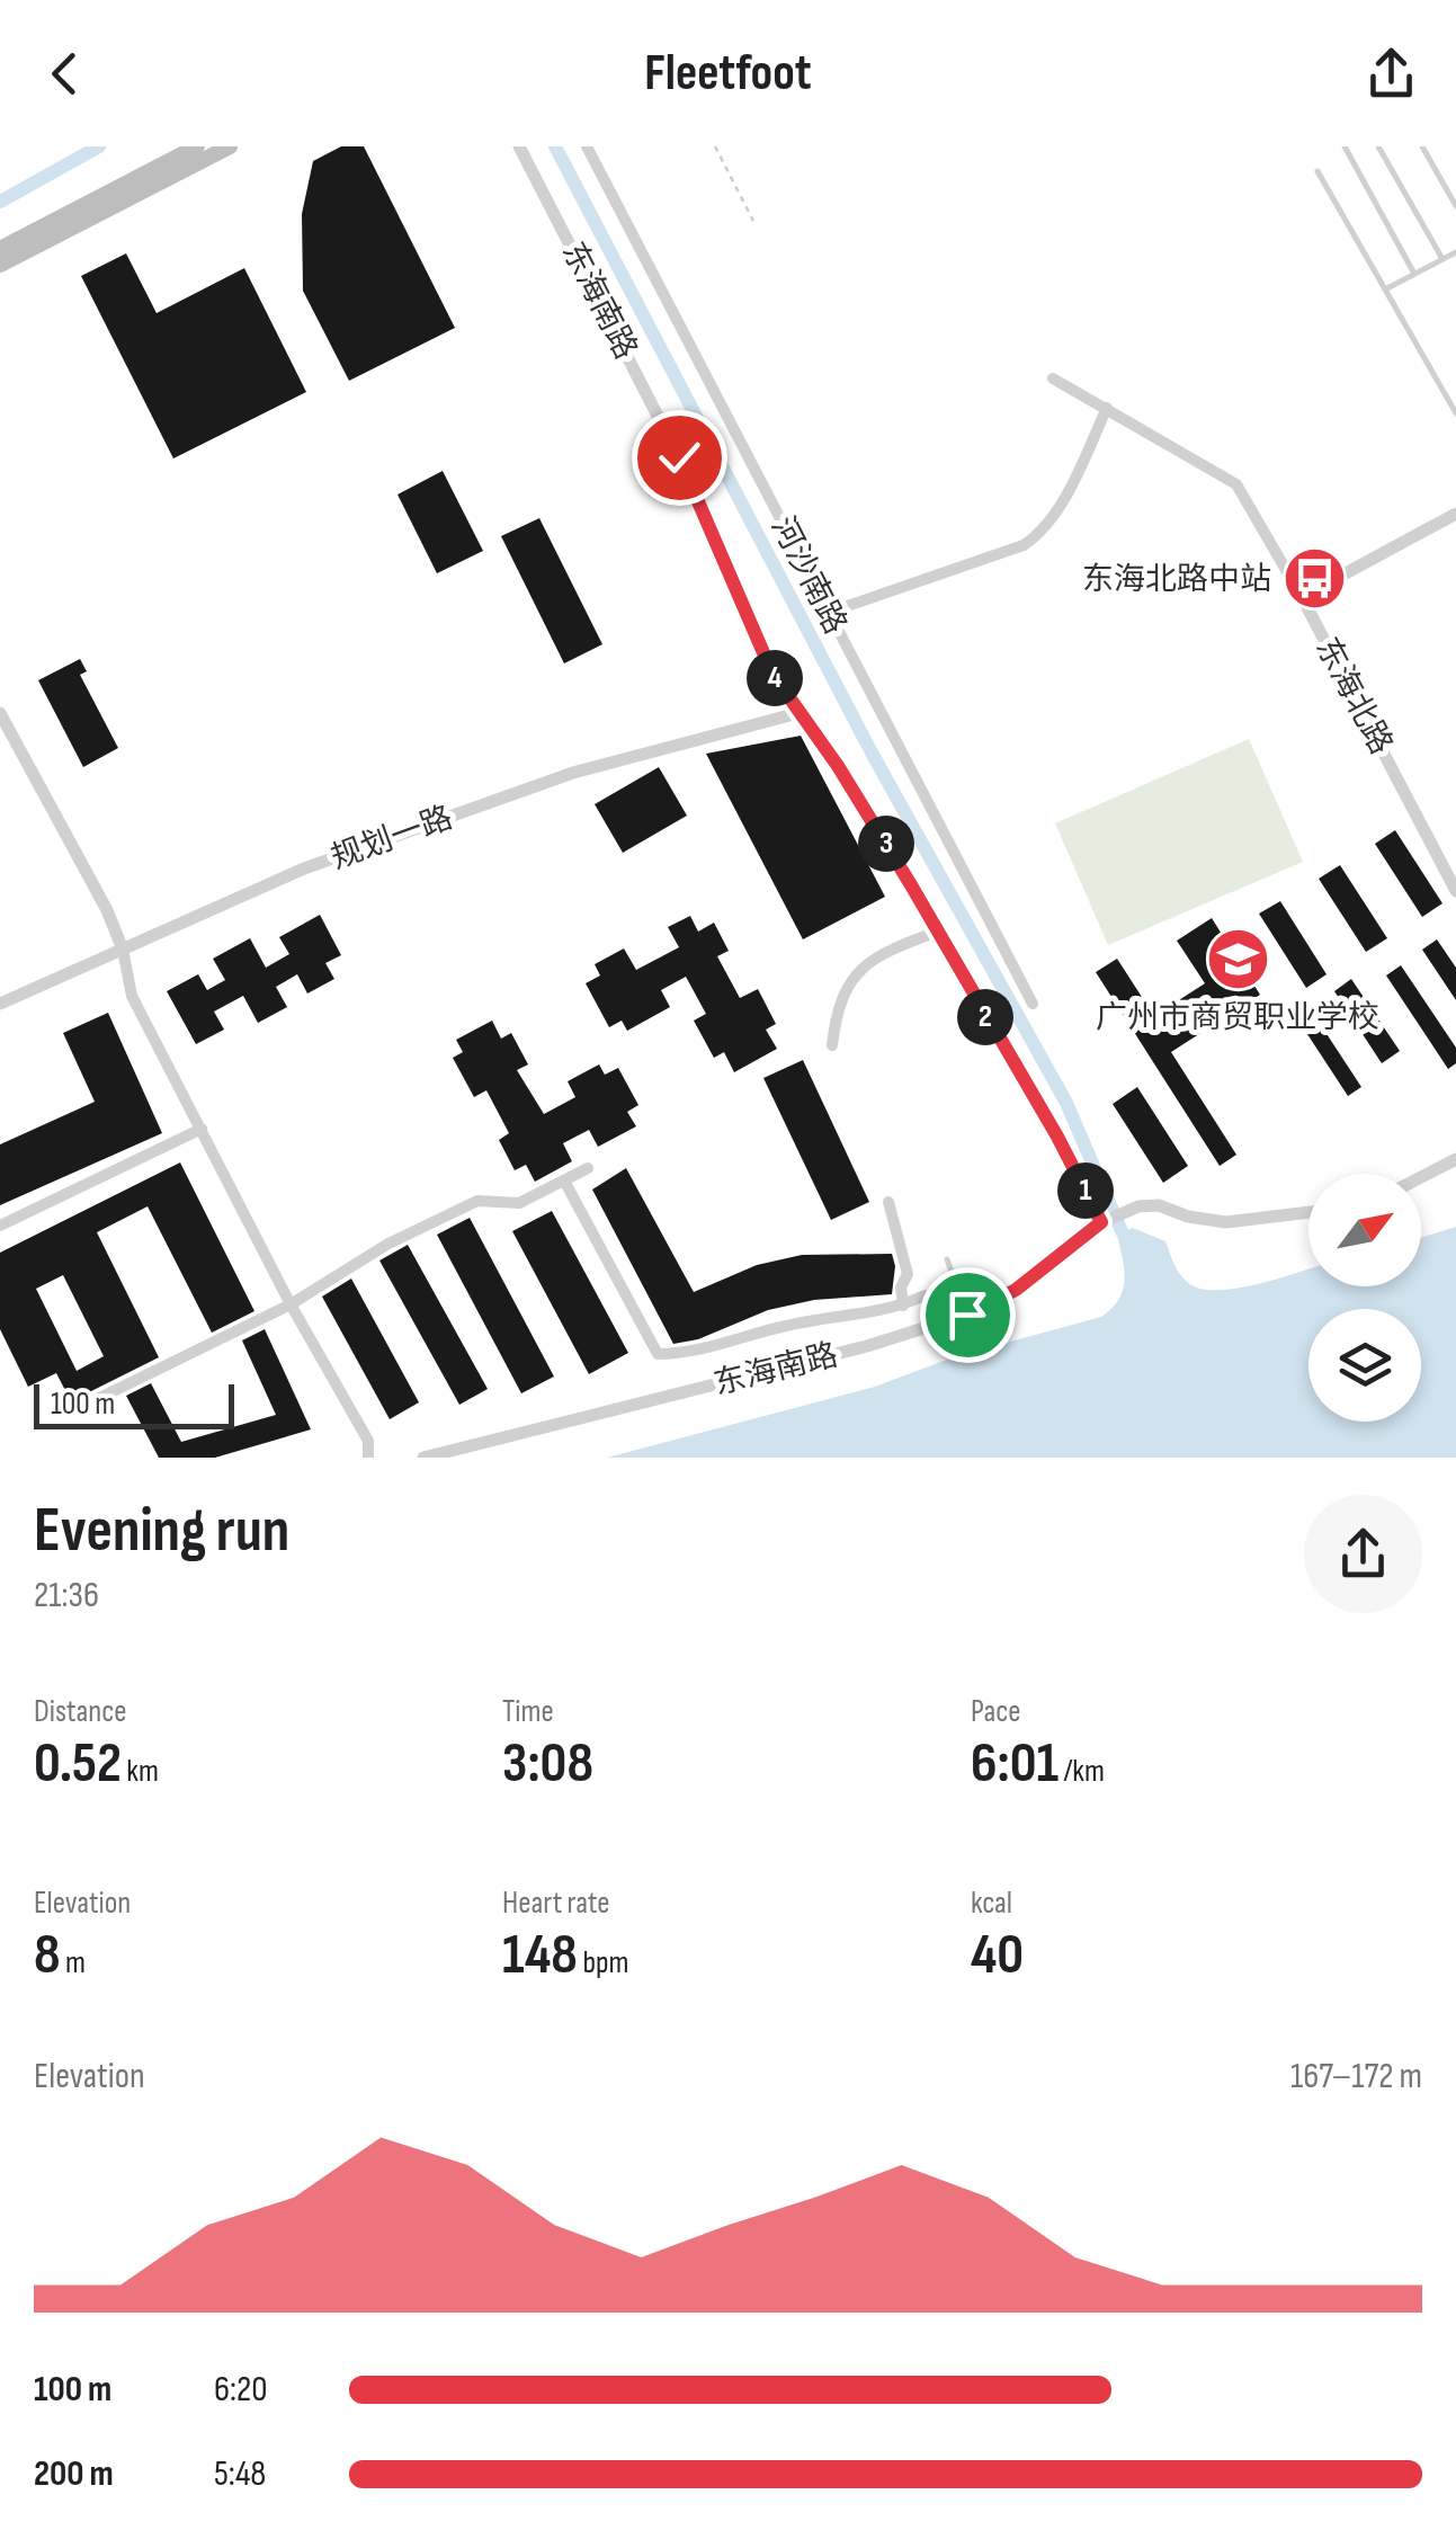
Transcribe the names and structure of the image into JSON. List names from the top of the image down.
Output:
{
  "streets": {
    "street": [
      "东海南路",
      "河沙南路",
      "东海北路",
      "规划一路"
    ]
  },
  "crossings": [
    ["东海南路", "规划一路"]
  ],
  "places": {
    "bus stop": ["东海北路中站"],
    "school or university": ["广州市商贸职业学校"]
  },
  "scale_bar": "100 m",
  "north": "top right",
  "page": {
    "header": "Fleetfoot",
    "pins": [
      "4",
      "3",
      "2",
      "1"
    ],
    "scale": "100 m",
    "heading": ["Evening run", "21:36"],
    "stats": [
      ["Distance", "0.52 km"],
      ["Time", "3:08"],
      ["Pace", "6:01 /km"],
      ["Elevation", "8 m"],
      ["Heart rate", "148 bpm"],
      ["kcal", "40"]
    ],
    "chart": ["Elevation", "167–172 m"],
    "list": [
      {
        "name": "100 m",
        "note": "6:20"
      },
      {
        "name": "200 m",
        "note": "5:48"
      }
    ]
  }
}
